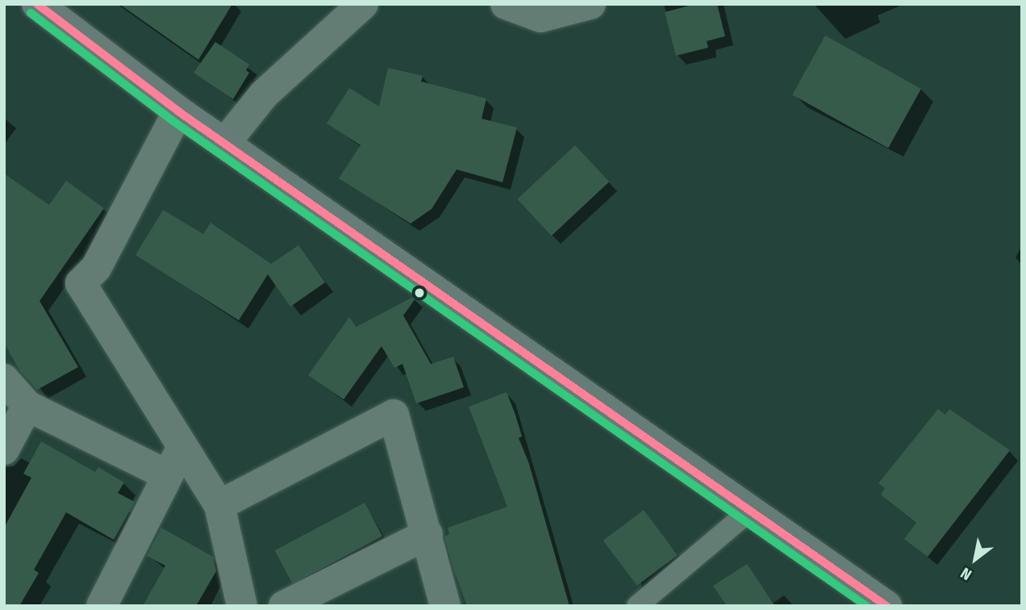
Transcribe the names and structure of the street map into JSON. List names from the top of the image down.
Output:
{
  "north": "bottom left"
}
